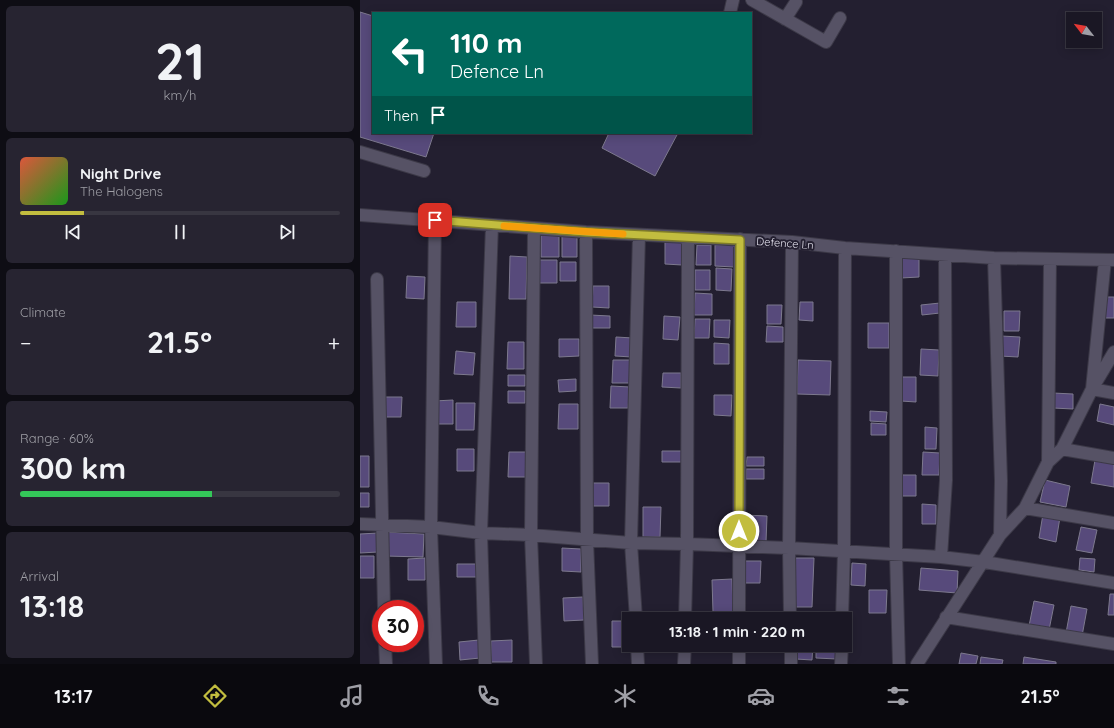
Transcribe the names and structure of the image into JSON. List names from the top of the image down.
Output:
{
  "streets": {
    "street": ["Defence Ln"]
  },
  "north": "top left",
  "page": {
    "tile": [
      ["21", "km/h"],
      "Climate",
      ["Range · 60%", "300 km"],
      ["Arrival", "13:18"]
    ],
    "turn": ["110 m", "Defence Ln"],
    "then": "Then",
    "song": ["Night Drive", "The Halogens"],
    "heat": ["−", "21.5°", "+"],
    "limit": "30",
    "trip": "13:18 · 1 min · 220 m",
    "tabs": ["13:17", "21.5°"]
  }
}
